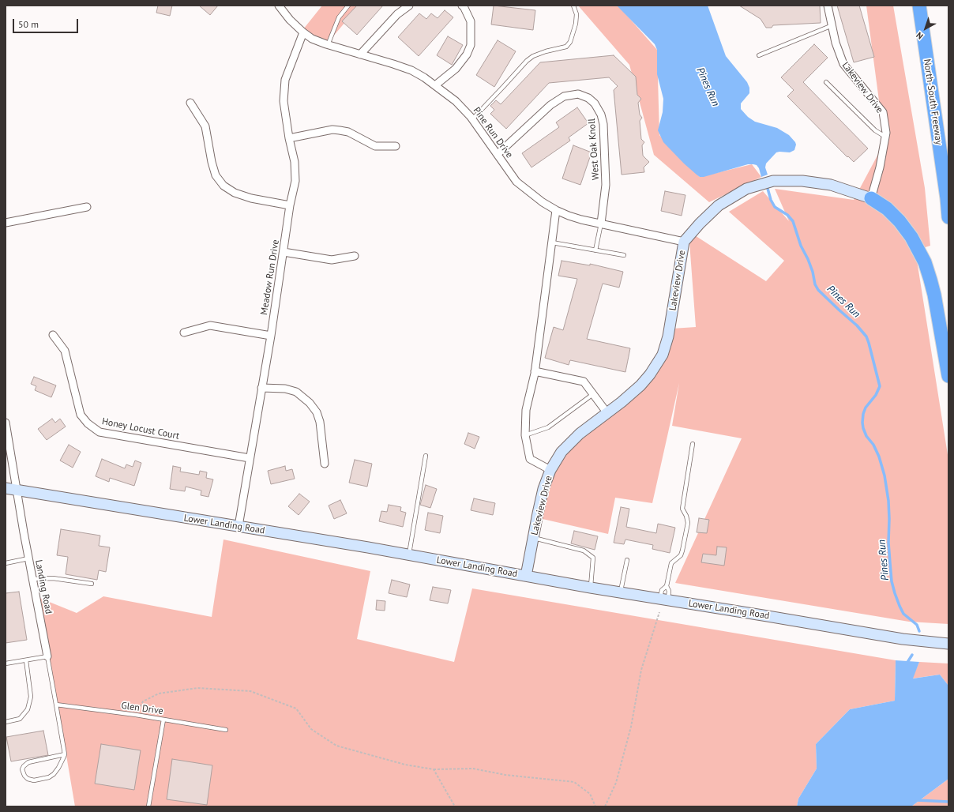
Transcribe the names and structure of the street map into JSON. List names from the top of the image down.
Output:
{
  "streets": {
    "highway": ["North-South Freeway"],
    "main road": ["Lakeview Drive", "Lower Landing Road"],
    "street": [
      "Pine Run Drive",
      "West Oak Knoll",
      "Meadow Run Drive",
      "Honey Locust Court",
      "Landing Road"
    ],
    "lane": ["Glen Drive"]
  },
  "crossings": [
    ["Lakeview Drive", "Pine Run Drive"],
    ["Lakeview Drive", "Lower Landing Road"],
    ["Pine Run Drive", "West Oak Knoll"],
    ["Pine Run Drive", "Meadow Run Drive"],
    ["Meadow Run Drive", "Honey Locust Court"],
    ["Meadow Run Drive", "Lower Landing Road"],
    ["Lower Landing Road", "Landing Road"],
    ["Landing Road", "Glen Drive"]
  ],
  "water": ["Pines Run"],
  "scale_bar": "50 m",
  "north": "bottom left"
}
